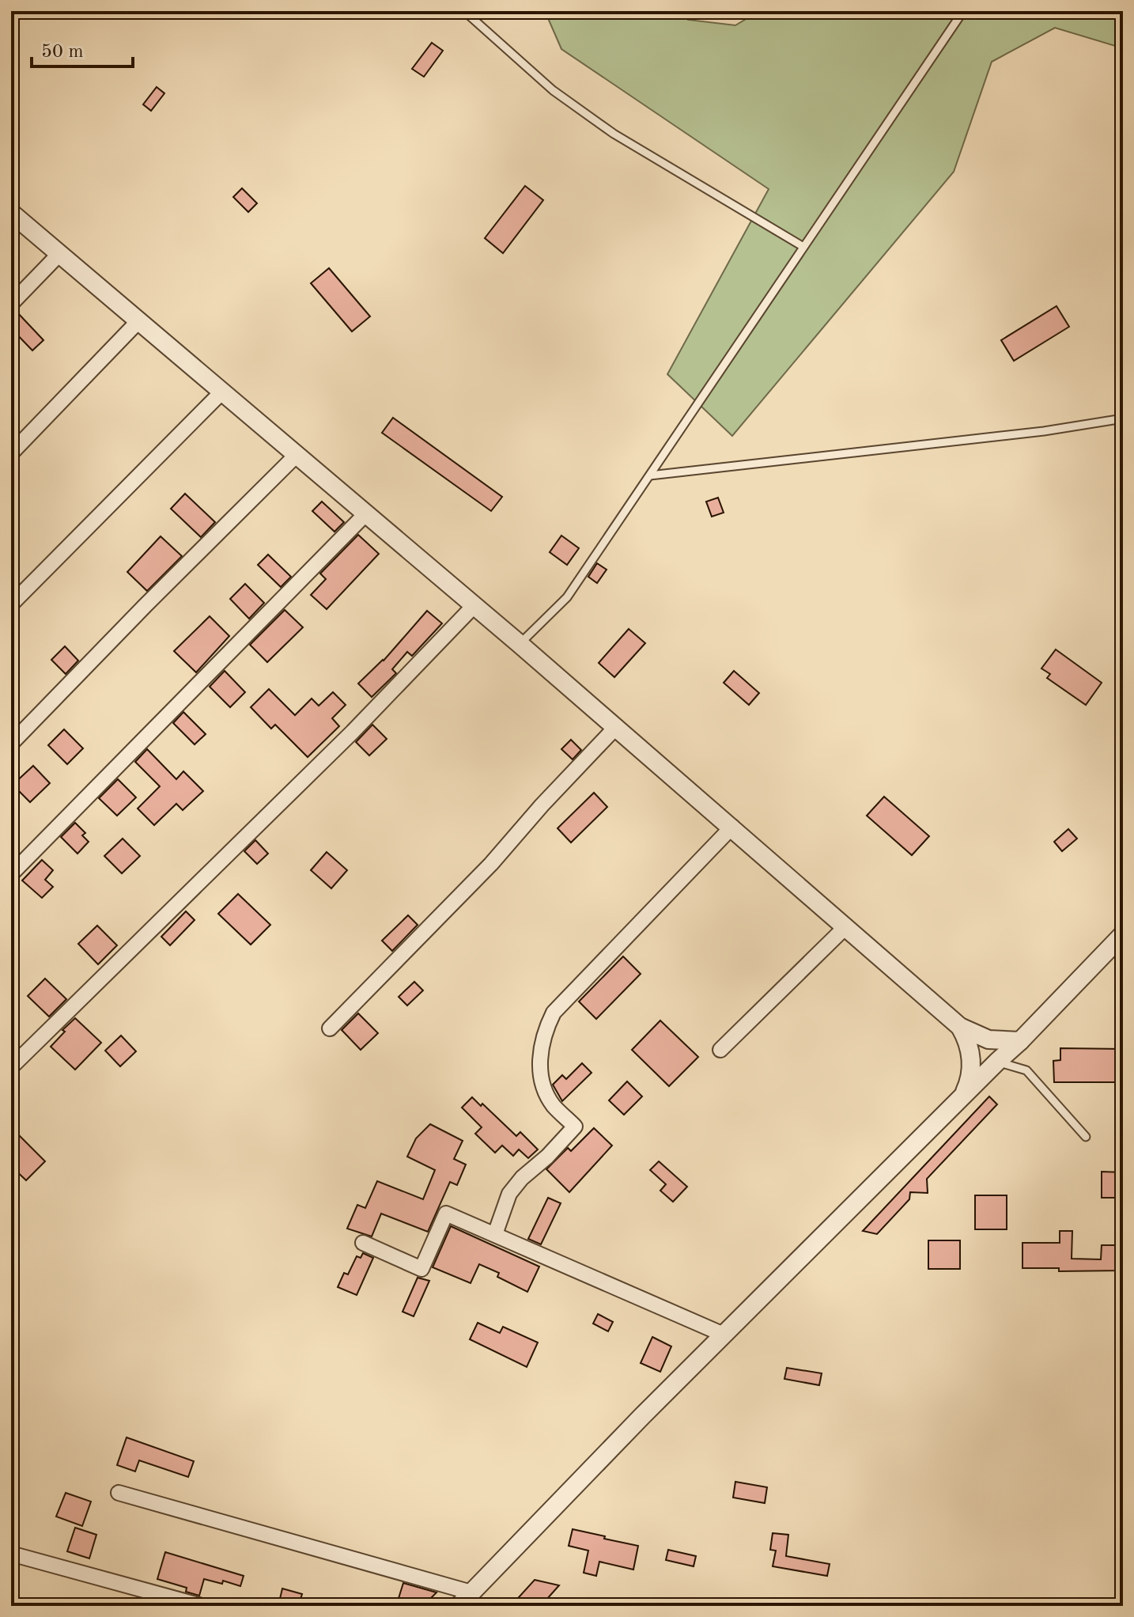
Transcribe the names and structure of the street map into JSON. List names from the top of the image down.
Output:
{
  "scale_bar": "50 m"
}
